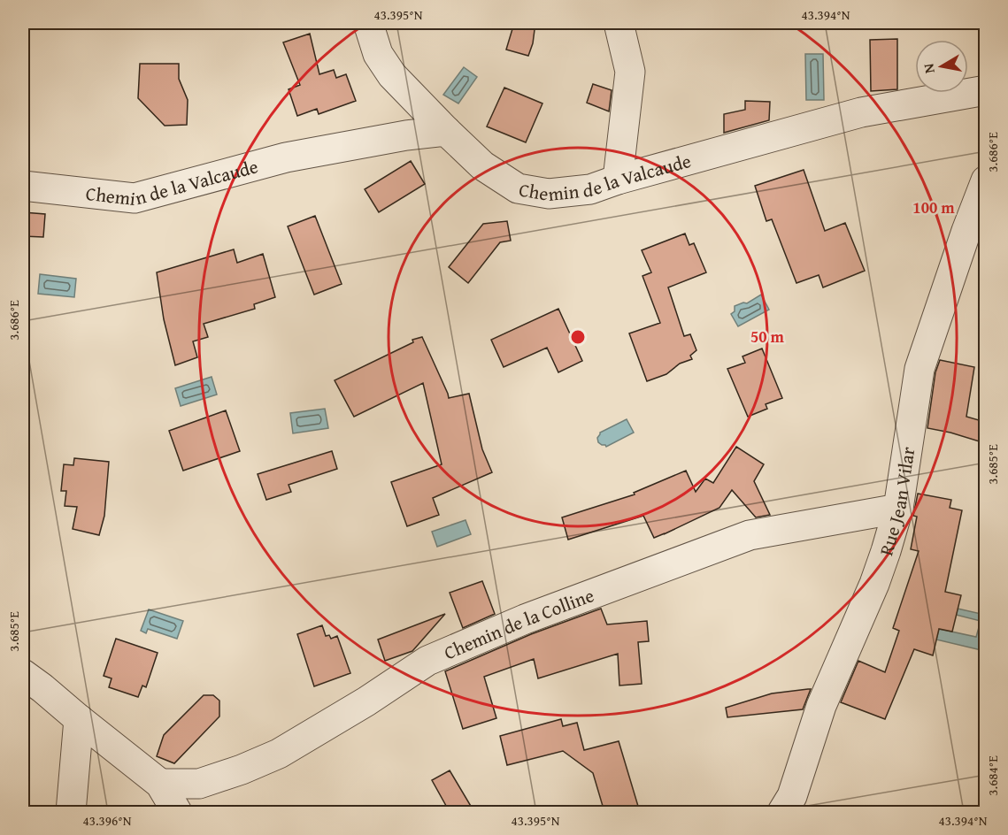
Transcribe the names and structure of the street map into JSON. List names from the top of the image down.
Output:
{
  "streets": {
    "street": ["Chemin de la Valcaude", "Rue Jean Vilar", "Chemin de la Colline"]
  },
  "crossings": [
    ["Rue Jean Vilar", "Chemin de la Colline"]
  ],
  "north": "left",
  "coordinates": [
    "43.395°N",
    "43.394°N",
    "3.686°E",
    "3.685°E",
    "3.684°E",
    "43.396°N"
  ],
  "rings": ["100 m", "50 m"]
}
